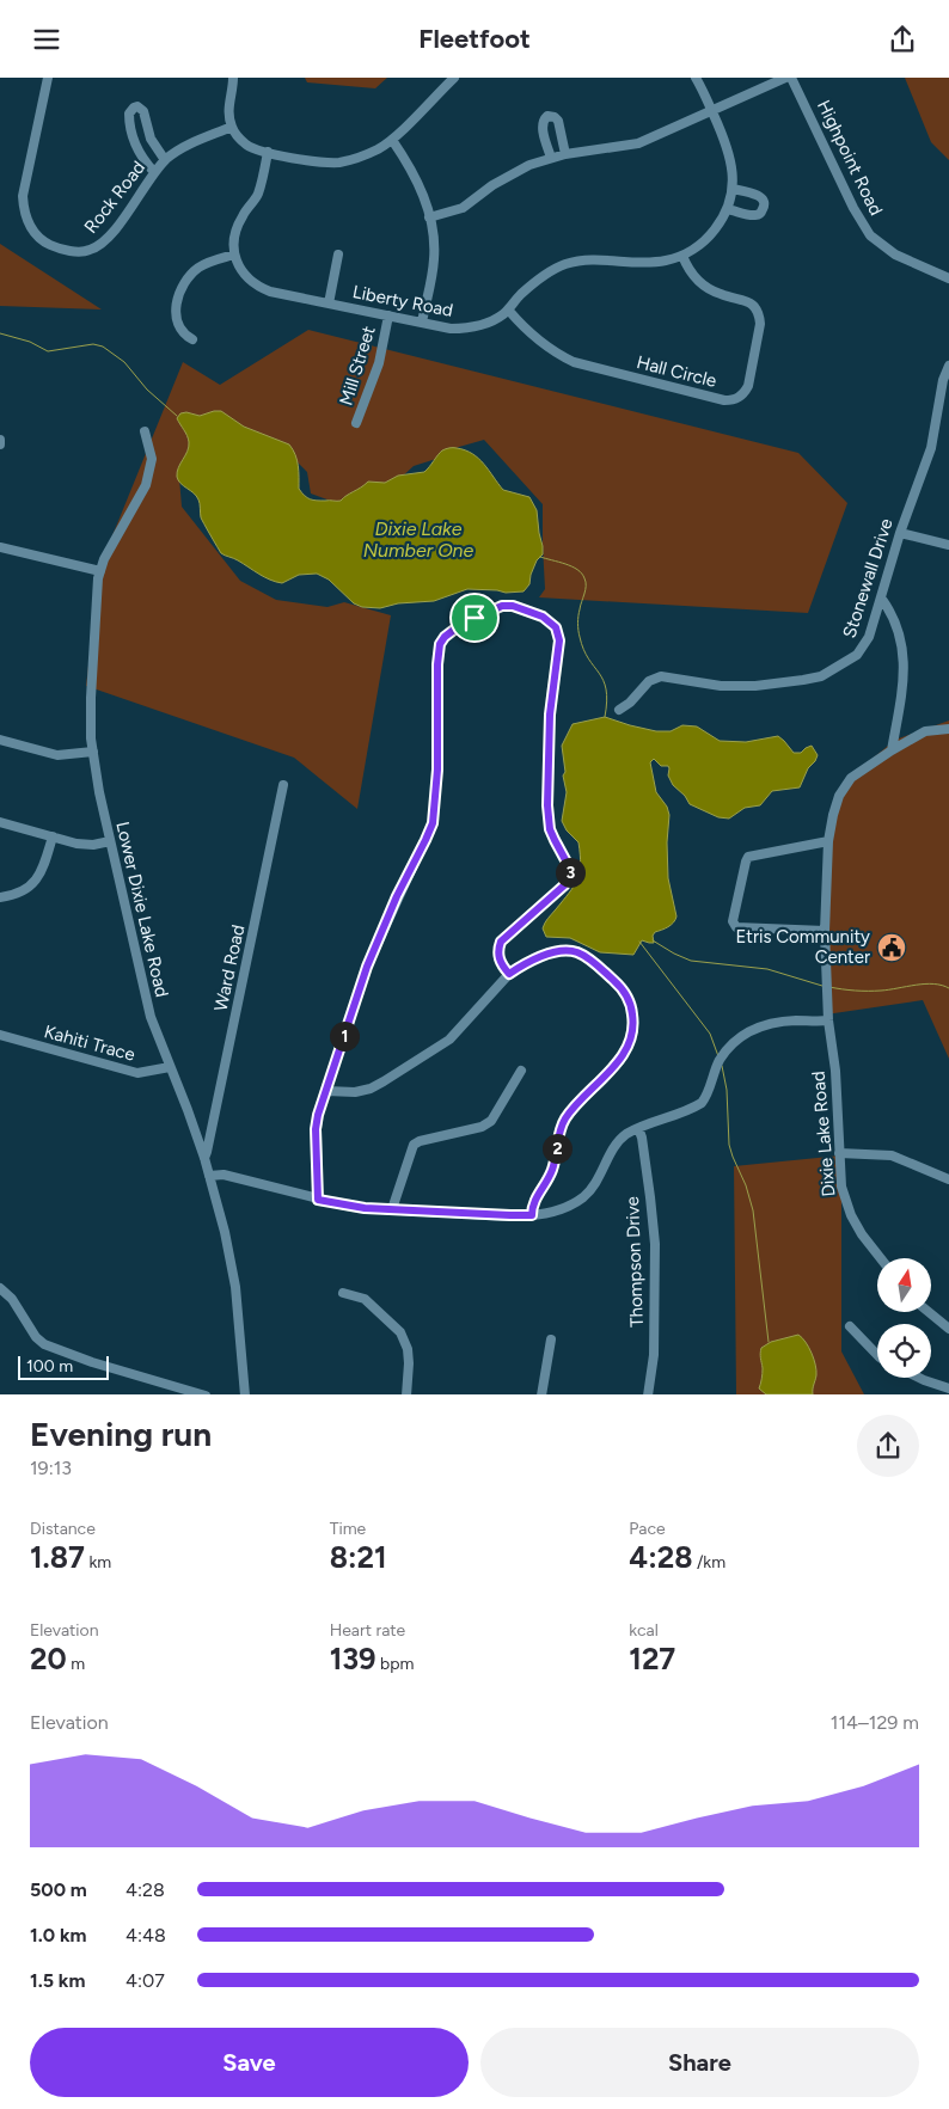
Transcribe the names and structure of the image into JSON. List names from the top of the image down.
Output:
{
  "streets": {
    "street": [
      "Highpoint Road",
      "Rock Road",
      "Liberty Road",
      "Mill Street",
      "Hall Circle",
      "Stonewall Drive",
      "Lower Dixie Lake Road",
      "Ward Road",
      "Kahiti Trace",
      "Dixie Lake Road",
      "Thompson Drive"
    ]
  },
  "crossings": [
    ["Liberty Road", "Mill Street"],
    ["Liberty Road", "Hall Circle"],
    ["Lower Dixie Lake Road", "Ward Road"],
    ["Lower Dixie Lake Road", "Kahiti Trace"]
  ],
  "water": ["Dixie Lake Number One"],
  "places": {
    "public building": ["Etris Community Center"]
  },
  "scale_bar": "100 m",
  "north": "top",
  "page": {
    "header": "Fleetfoot",
    "pins": ["3", "1", "2"],
    "scale": "100 m",
    "heading": ["Evening run", "19:13"],
    "stats": [
      ["Distance", "1.87 km"],
      ["Time", "8:21"],
      ["Pace", "4:28 /km"],
      ["Elevation", "20 m"],
      ["Heart rate", "139 bpm"],
      ["kcal", "127"]
    ],
    "chart": ["Elevation", "114–129 m"],
    "list": [
      {
        "name": "500 m",
        "note": "4:28"
      },
      {
        "name": "1.0 km",
        "note": "4:48"
      },
      {
        "name": "1.5 km",
        "note": "4:07"
      }
    ],
    "buttons": ["Save", "Share"]
  }
}
